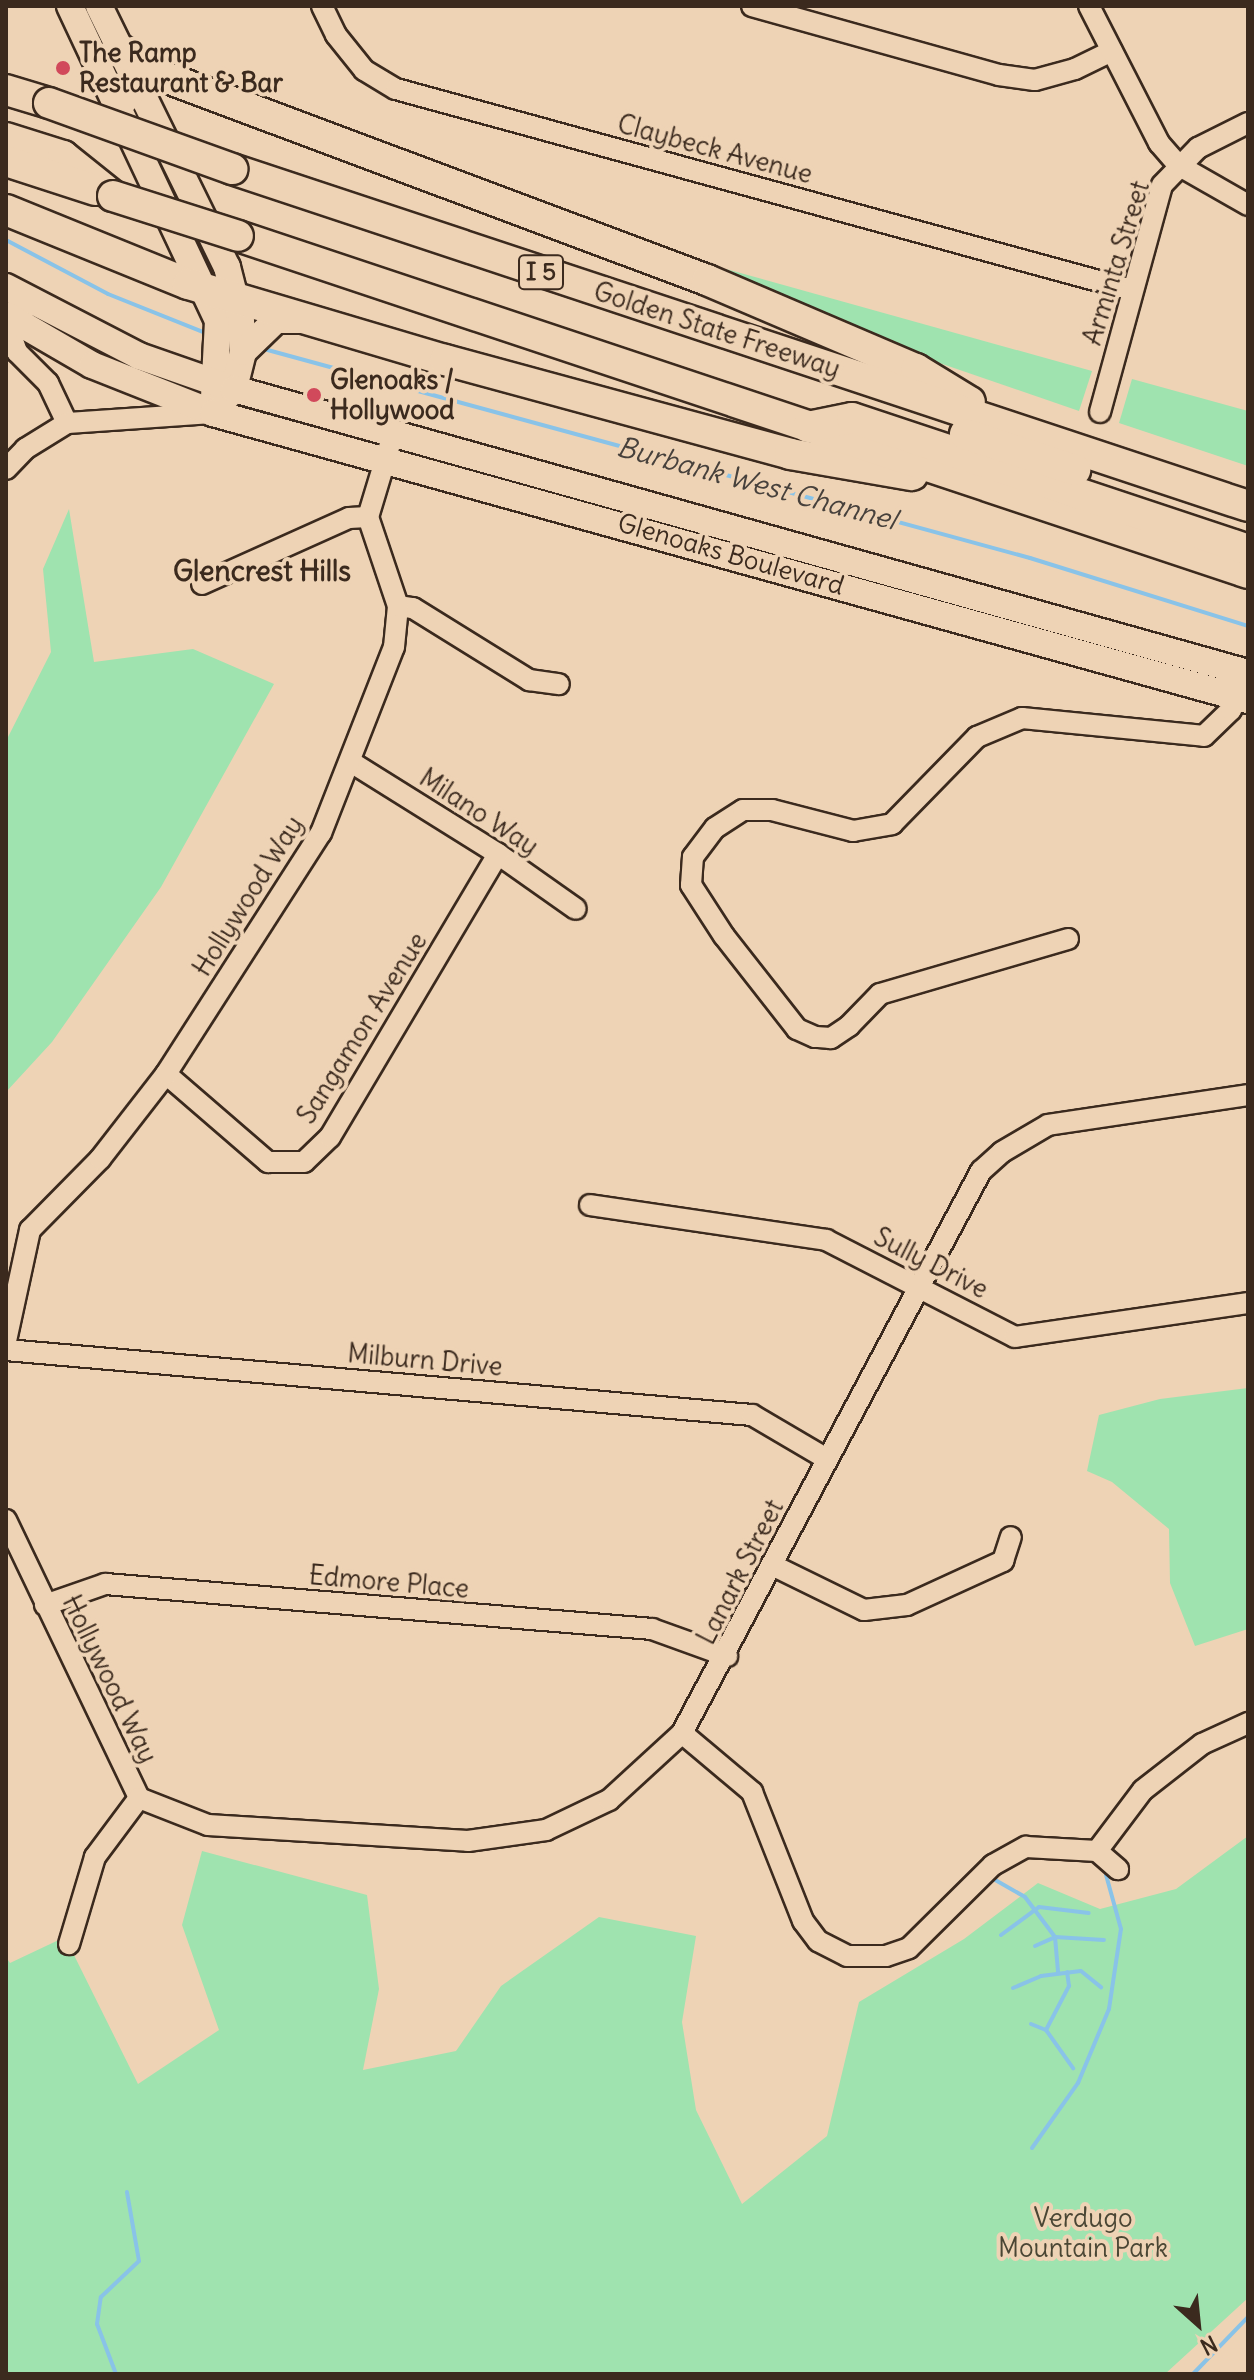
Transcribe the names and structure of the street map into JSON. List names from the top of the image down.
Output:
{
  "streets": {
    "highway": ["I 5", "Golden State Freeway"],
    "main road": ["Glenoaks Boulevard"],
    "street": [
      "Claybeck Avenue",
      "Arminta Street",
      "Milano Way",
      "Hollywood Way",
      "Sangamon Avenue",
      "Sully Drive",
      "Milburn Drive",
      "Lanark Street",
      "Edmore Place"
    ]
  },
  "crossings": [
    ["Claybeck Avenue", "Arminta Street"],
    ["Milano Way", "Hollywood Way"],
    ["Milano Way", "Sangamon Avenue"],
    ["Hollywood Way", "Sangamon Avenue"],
    ["Hollywood Way", "Lanark Street"],
    ["Hollywood Way", "Edmore Place"],
    ["Sully Drive", "Lanark Street"],
    ["Milburn Drive", "Lanark Street"],
    ["Lanark Street", "Edmore Place"]
  ],
  "districts": ["Glencrest Hills"],
  "water": ["Burbank West Channel"],
  "parks": ["Verdugo Mountain Park"],
  "places": ["The Ramp Restaurant & Bar", "Glenoaks / Hollywood"],
  "north": "bottom right"
}
